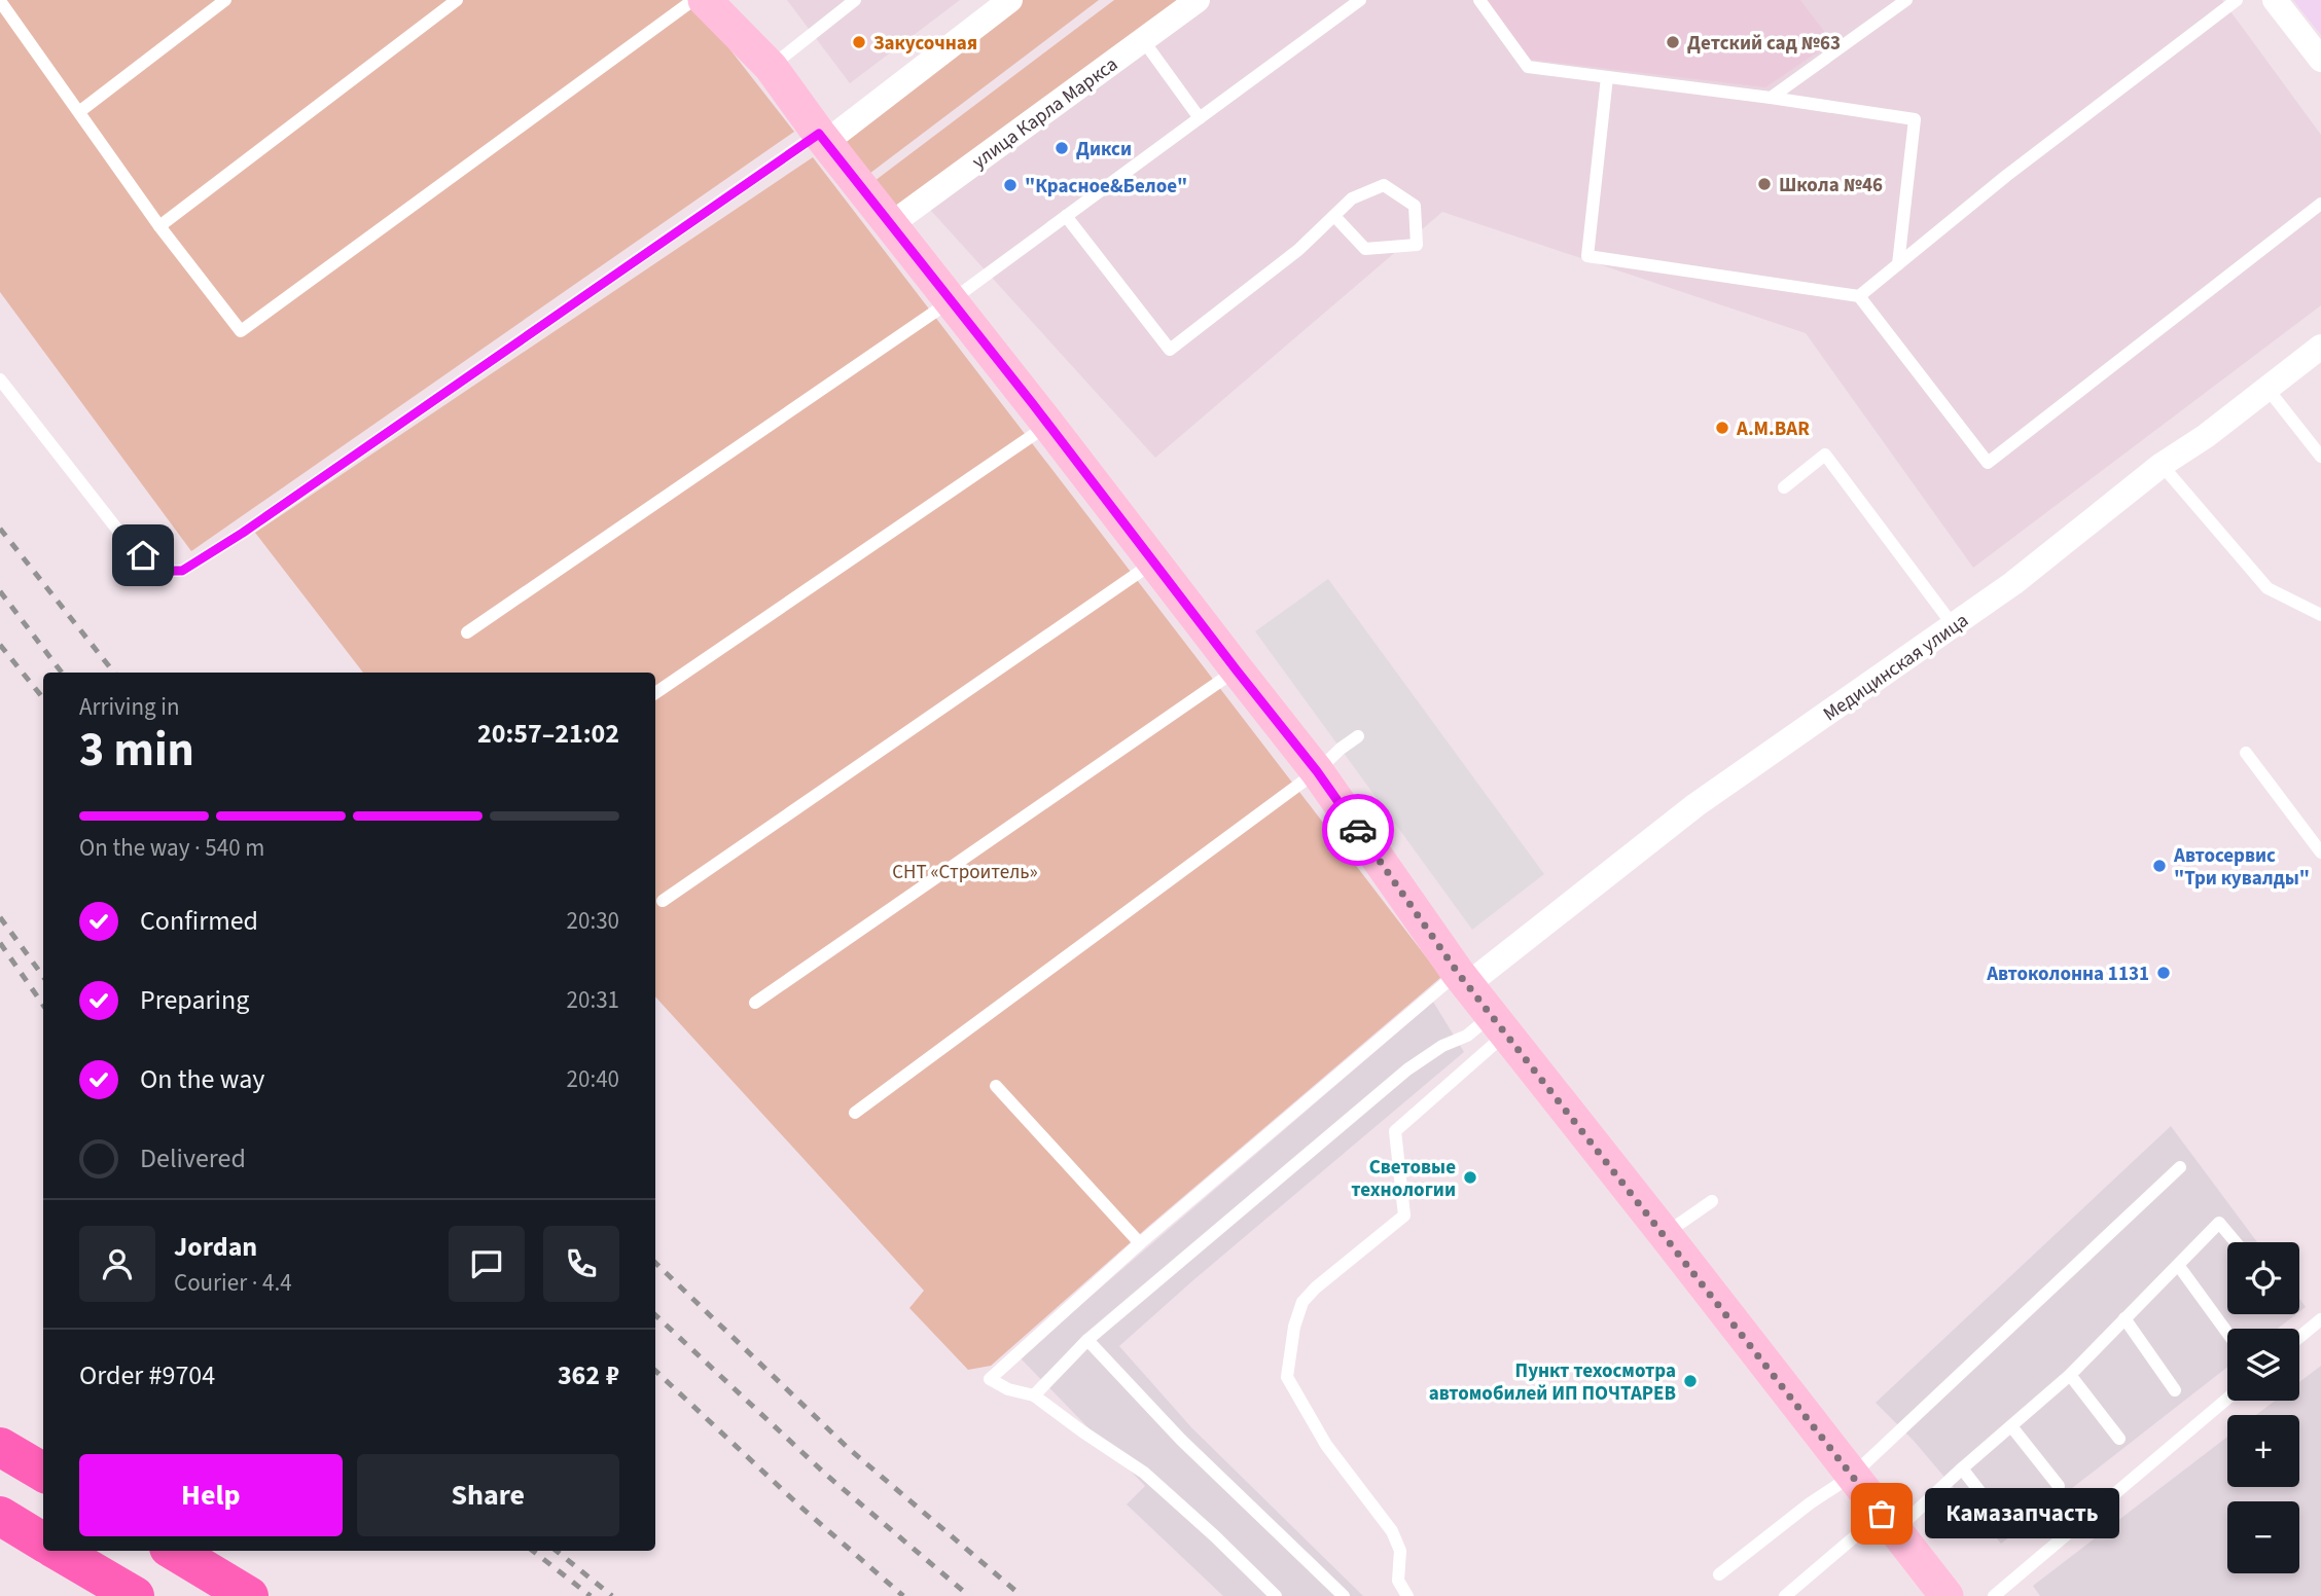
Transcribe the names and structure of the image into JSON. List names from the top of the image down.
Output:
{
  "streets": {
    "street": ["улица Карла Маркса", "Медицинская улица"]
  },
  "parks": ["СНТ «Строитель»"],
  "places": [
    "Закусочная",
    "Детский сад №63",
    "Дикси",
    "Школа №46",
    "\"Красное&Белое\"",
    "А.М.BAR",
    "Автосервис \"Три кувалды\"",
    "Автоколонна 1131",
    "Световые технологии",
    "Пункт техосмотра автомобилей ИП ПОЧТАРЕВ",
    "Камазапчасть"
  ],
  "page": {
    "heading": ["3 min", "Arriving in", "20:57–21:02"],
    "panel": [
      "Jordan",
      "Courier · 4.4",
      "Order #9704",
      "362 ₽"
    ],
    "bar": "On the way · 540 m",
    "list": [
      ["Confirmed", "20:30"],
      ["Preparing", "20:31"],
      ["On the way", "20:40"],
      "Delivered"
    ],
    "map_buttons": ["+", "−"],
    "buttons": ["Help", "Share"],
    "bubble": "Камазапчасть"
  }
}
